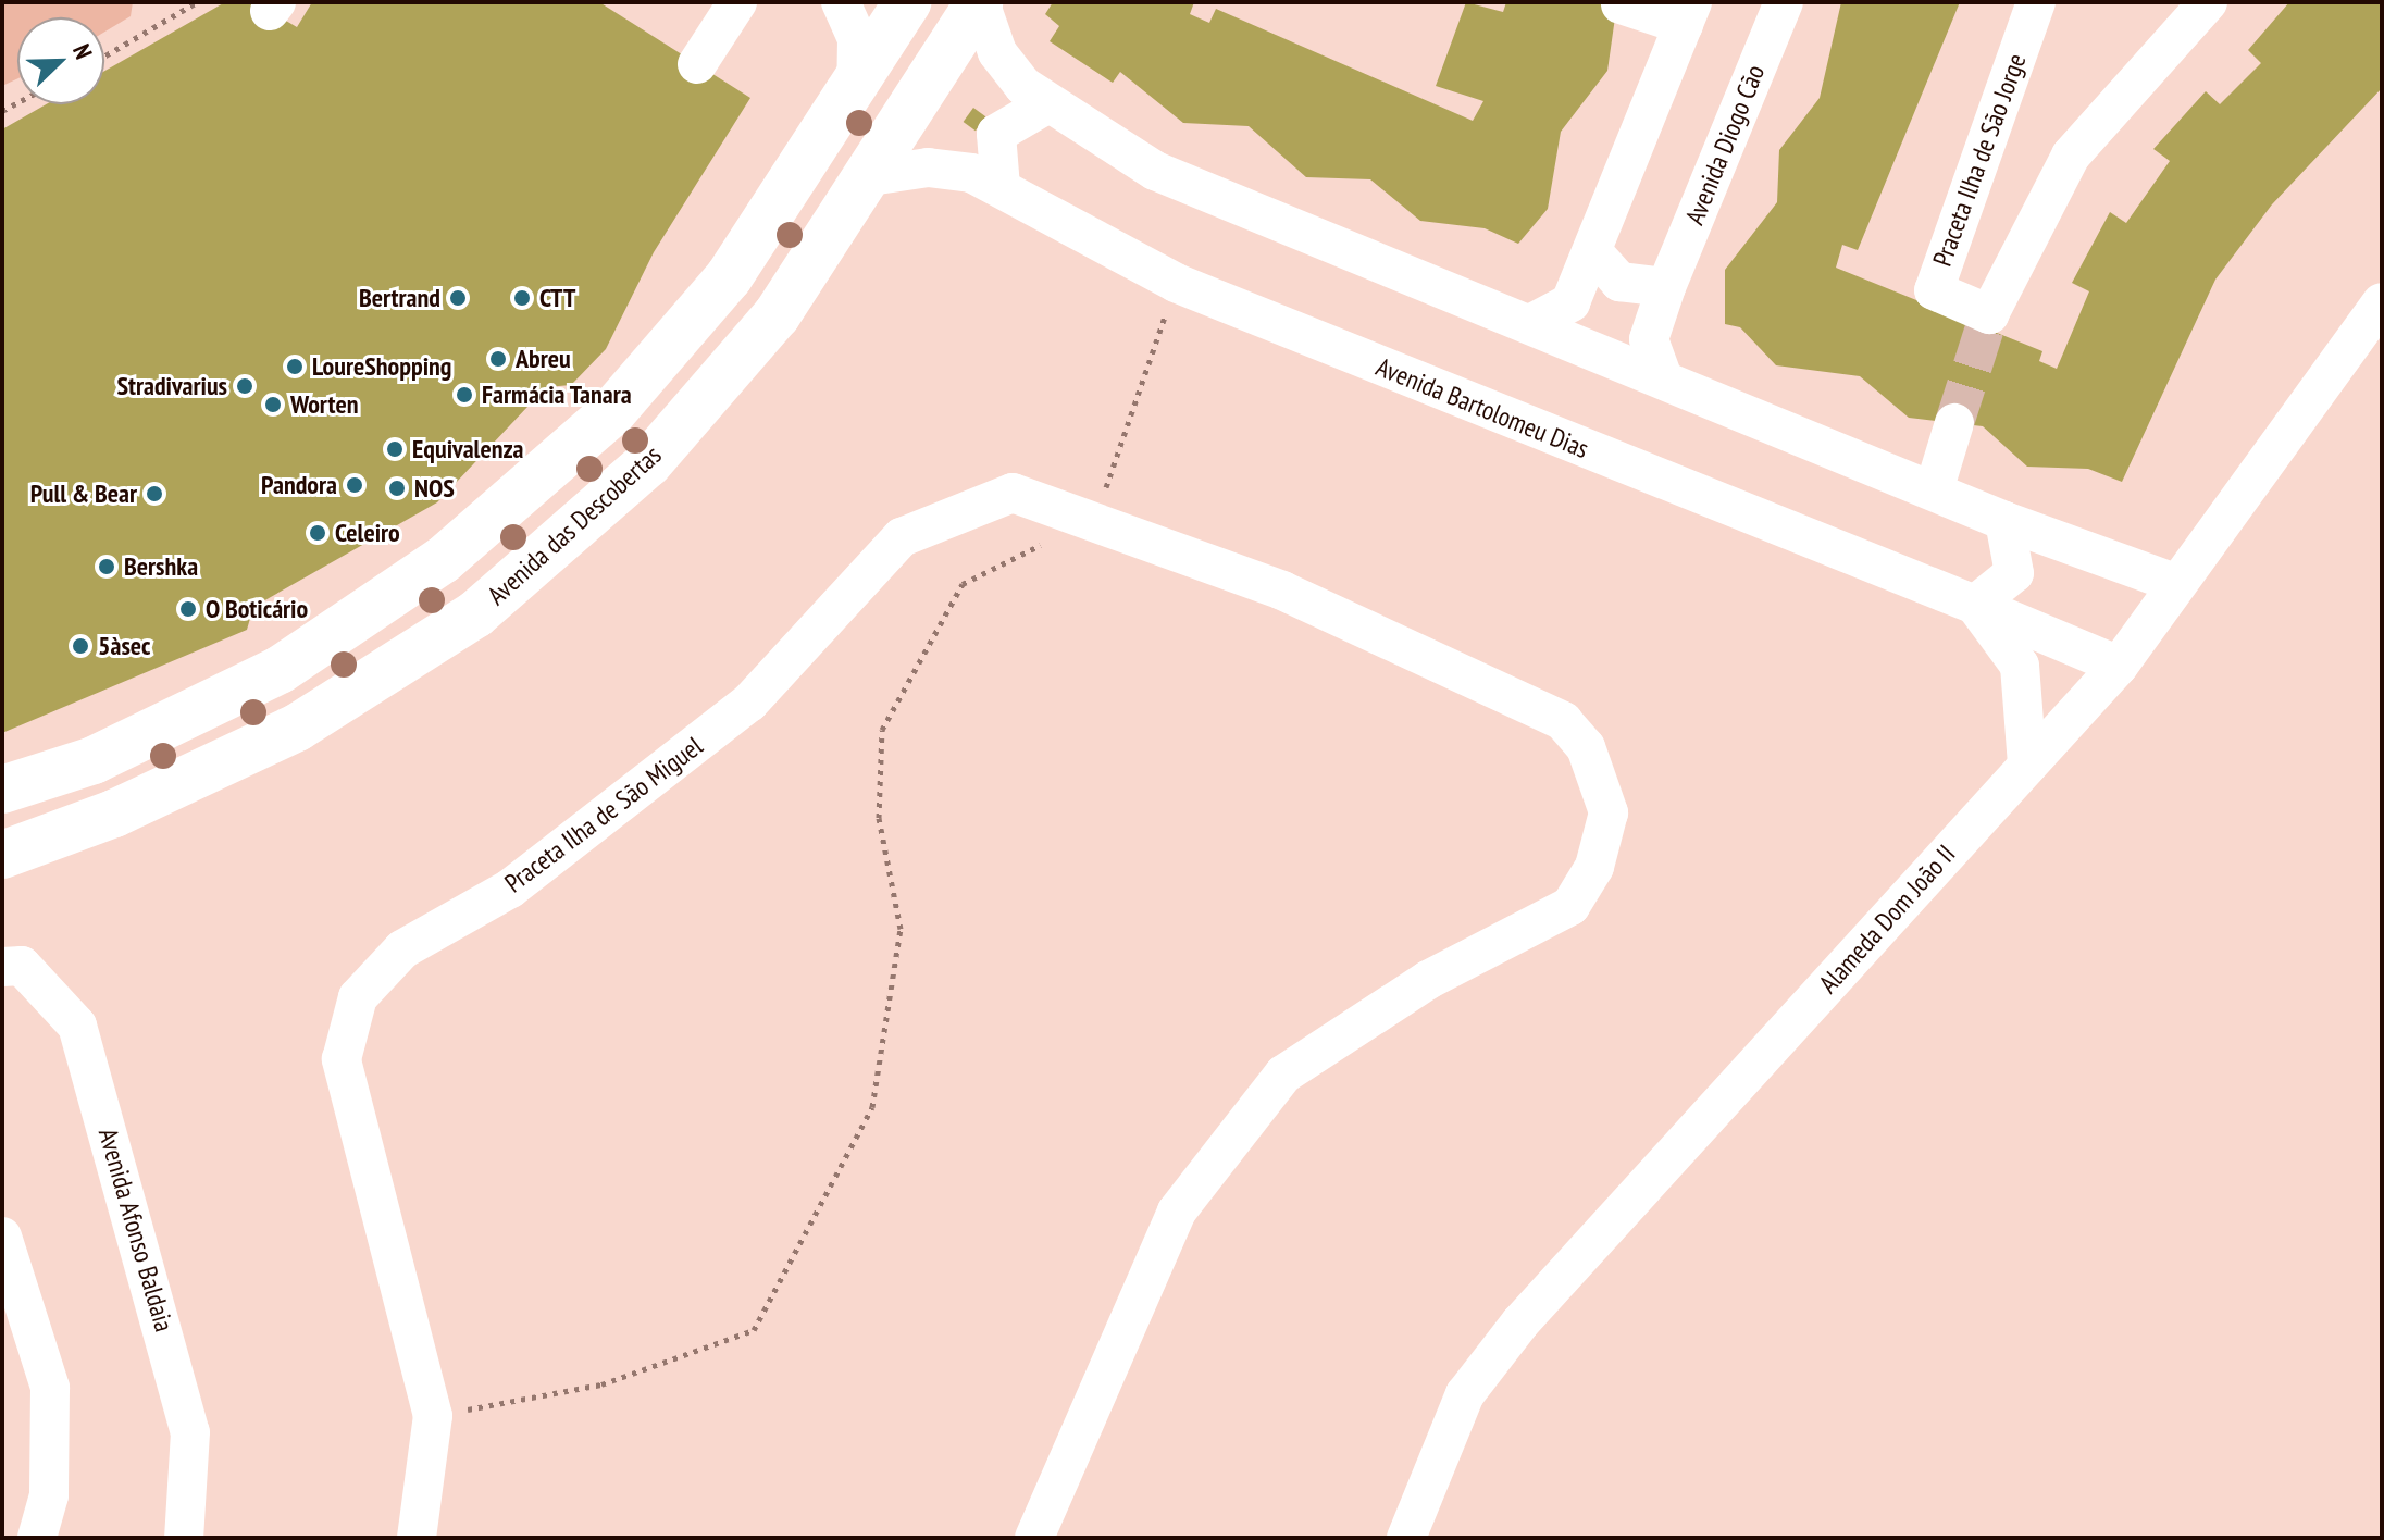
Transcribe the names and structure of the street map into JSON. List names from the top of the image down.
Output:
{
  "streets": {
    "main road": ["Avenida das Descobertas"],
    "street": [
      "Avenida Diogo Cão",
      "Praceta Ilha de São Jorge",
      "Avenida Bartolomeu Dias",
      "Praceta Ilha de São Miguel",
      "Alameda Dom João II",
      "Avenida Afonso Baldaia"
    ]
  },
  "crossings": [
    ["Avenida Bartolomeu Dias", "Avenida das Descobertas"],
    ["Avenida Bartolomeu Dias", "Alameda Dom João II"]
  ],
  "places": [
    "Bertrand",
    "CTT",
    "Abreu",
    "LoureShopping",
    "Stradivarius",
    "Farmácia Tanara",
    "Worten",
    "Equivalenza",
    "Pandora",
    "NOS",
    "Pull & Bear",
    "Celeiro",
    "Bershka",
    "O Boticário",
    "5àsec"
  ],
  "north": "top right"
}
